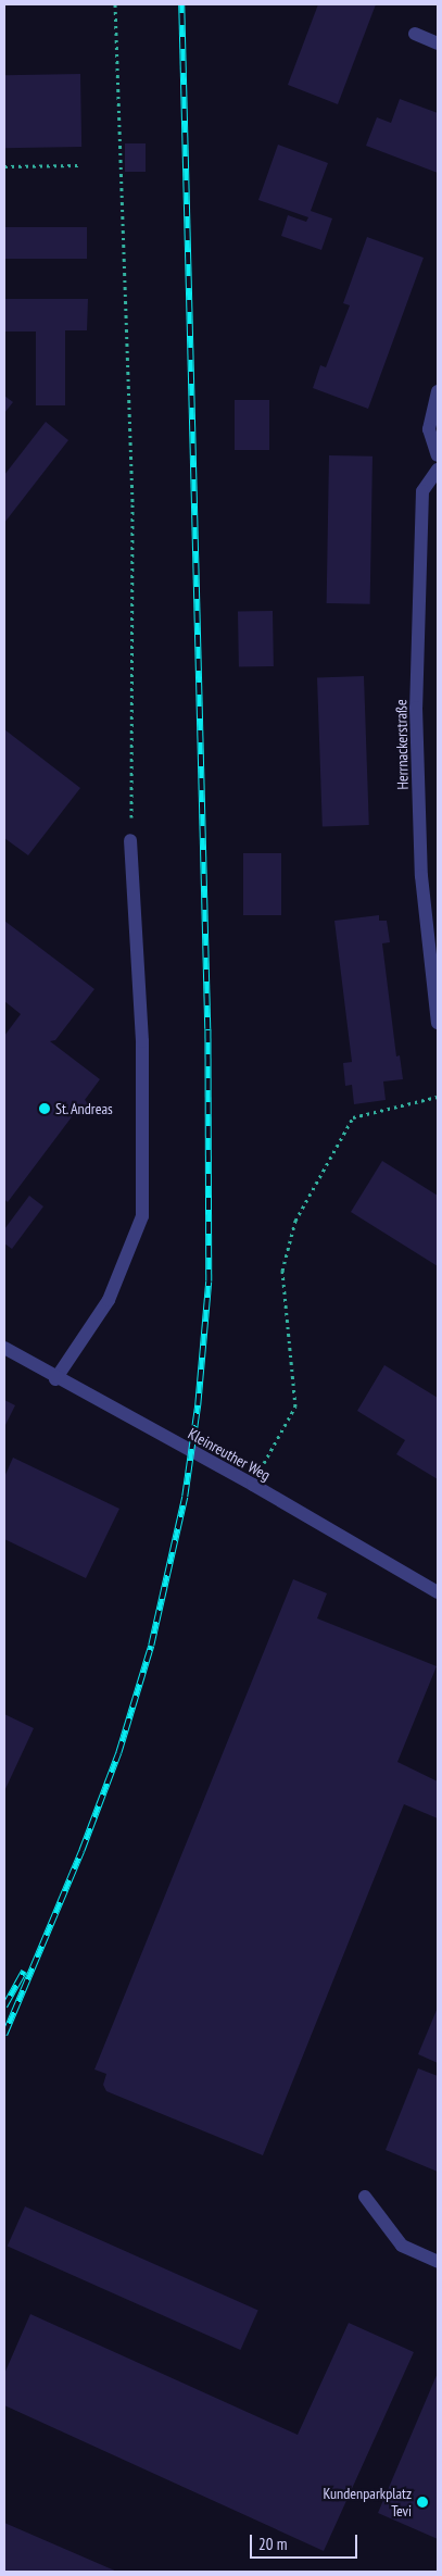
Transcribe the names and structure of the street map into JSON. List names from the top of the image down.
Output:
{
  "streets": {
    "street": ["Herrnackerstraße", "Kleinreuther Weg"]
  },
  "places": ["St. Andreas", "Kundenparkplatz Tevi"],
  "scale_bar": "20 m"
}
